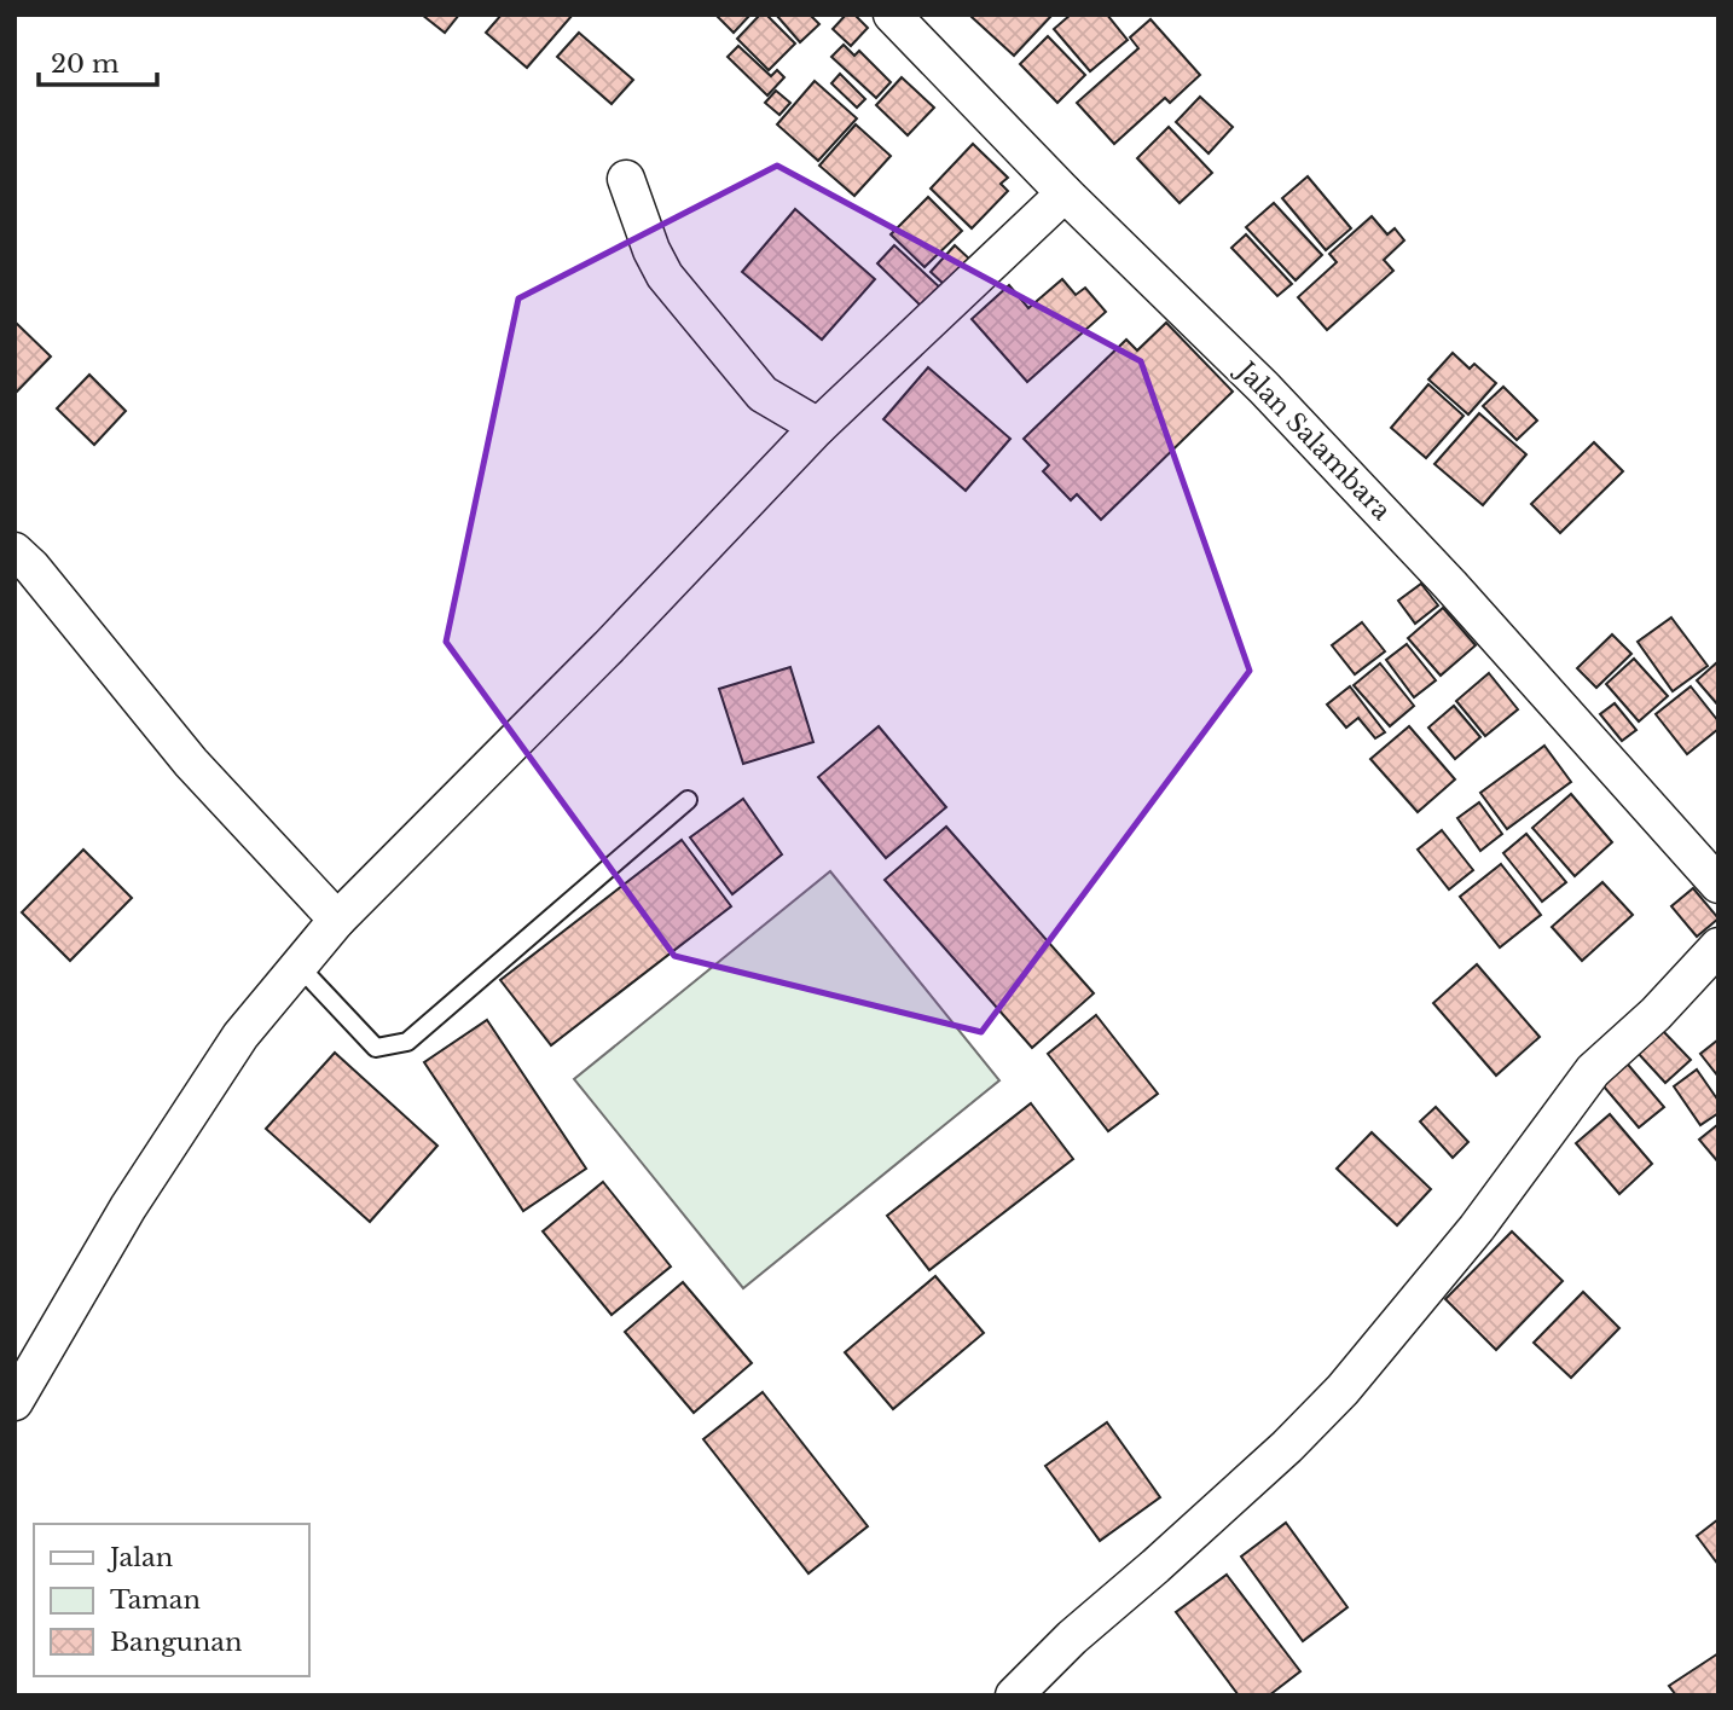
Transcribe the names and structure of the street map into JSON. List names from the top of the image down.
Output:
{
  "streets": {
    "street": ["Jalan Salambara"]
  },
  "legend": ["Jalan", "Taman", "Bangunan"],
  "scale_bar": "20 m"
}
